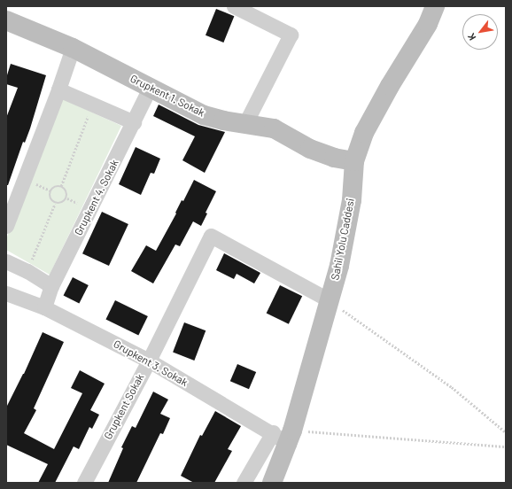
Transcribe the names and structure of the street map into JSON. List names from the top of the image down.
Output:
{
  "streets": {
    "street": [
      "Grupkent 1. Sokak",
      "Grupkent 4. Sokak",
      "Sahil Yolu Caddesi",
      "Grupkent 3. Sokak",
      "Grupkent Sokak"
    ]
  },
  "crossings": [
    ["Grupkent 1. Sokak", "Grupkent 4. Sokak"],
    ["Grupkent 1. Sokak", "Sahil Yolu Caddesi"],
    ["Grupkent 4. Sokak", "Grupkent 3. Sokak"],
    ["Sahil Yolu Caddesi", "Grupkent 3. Sokak"],
    ["Sahil Yolu Caddesi", "Grupkent Sokak"],
    ["Grupkent 3. Sokak", "Grupkent Sokak"]
  ],
  "north": "bottom left"
}
